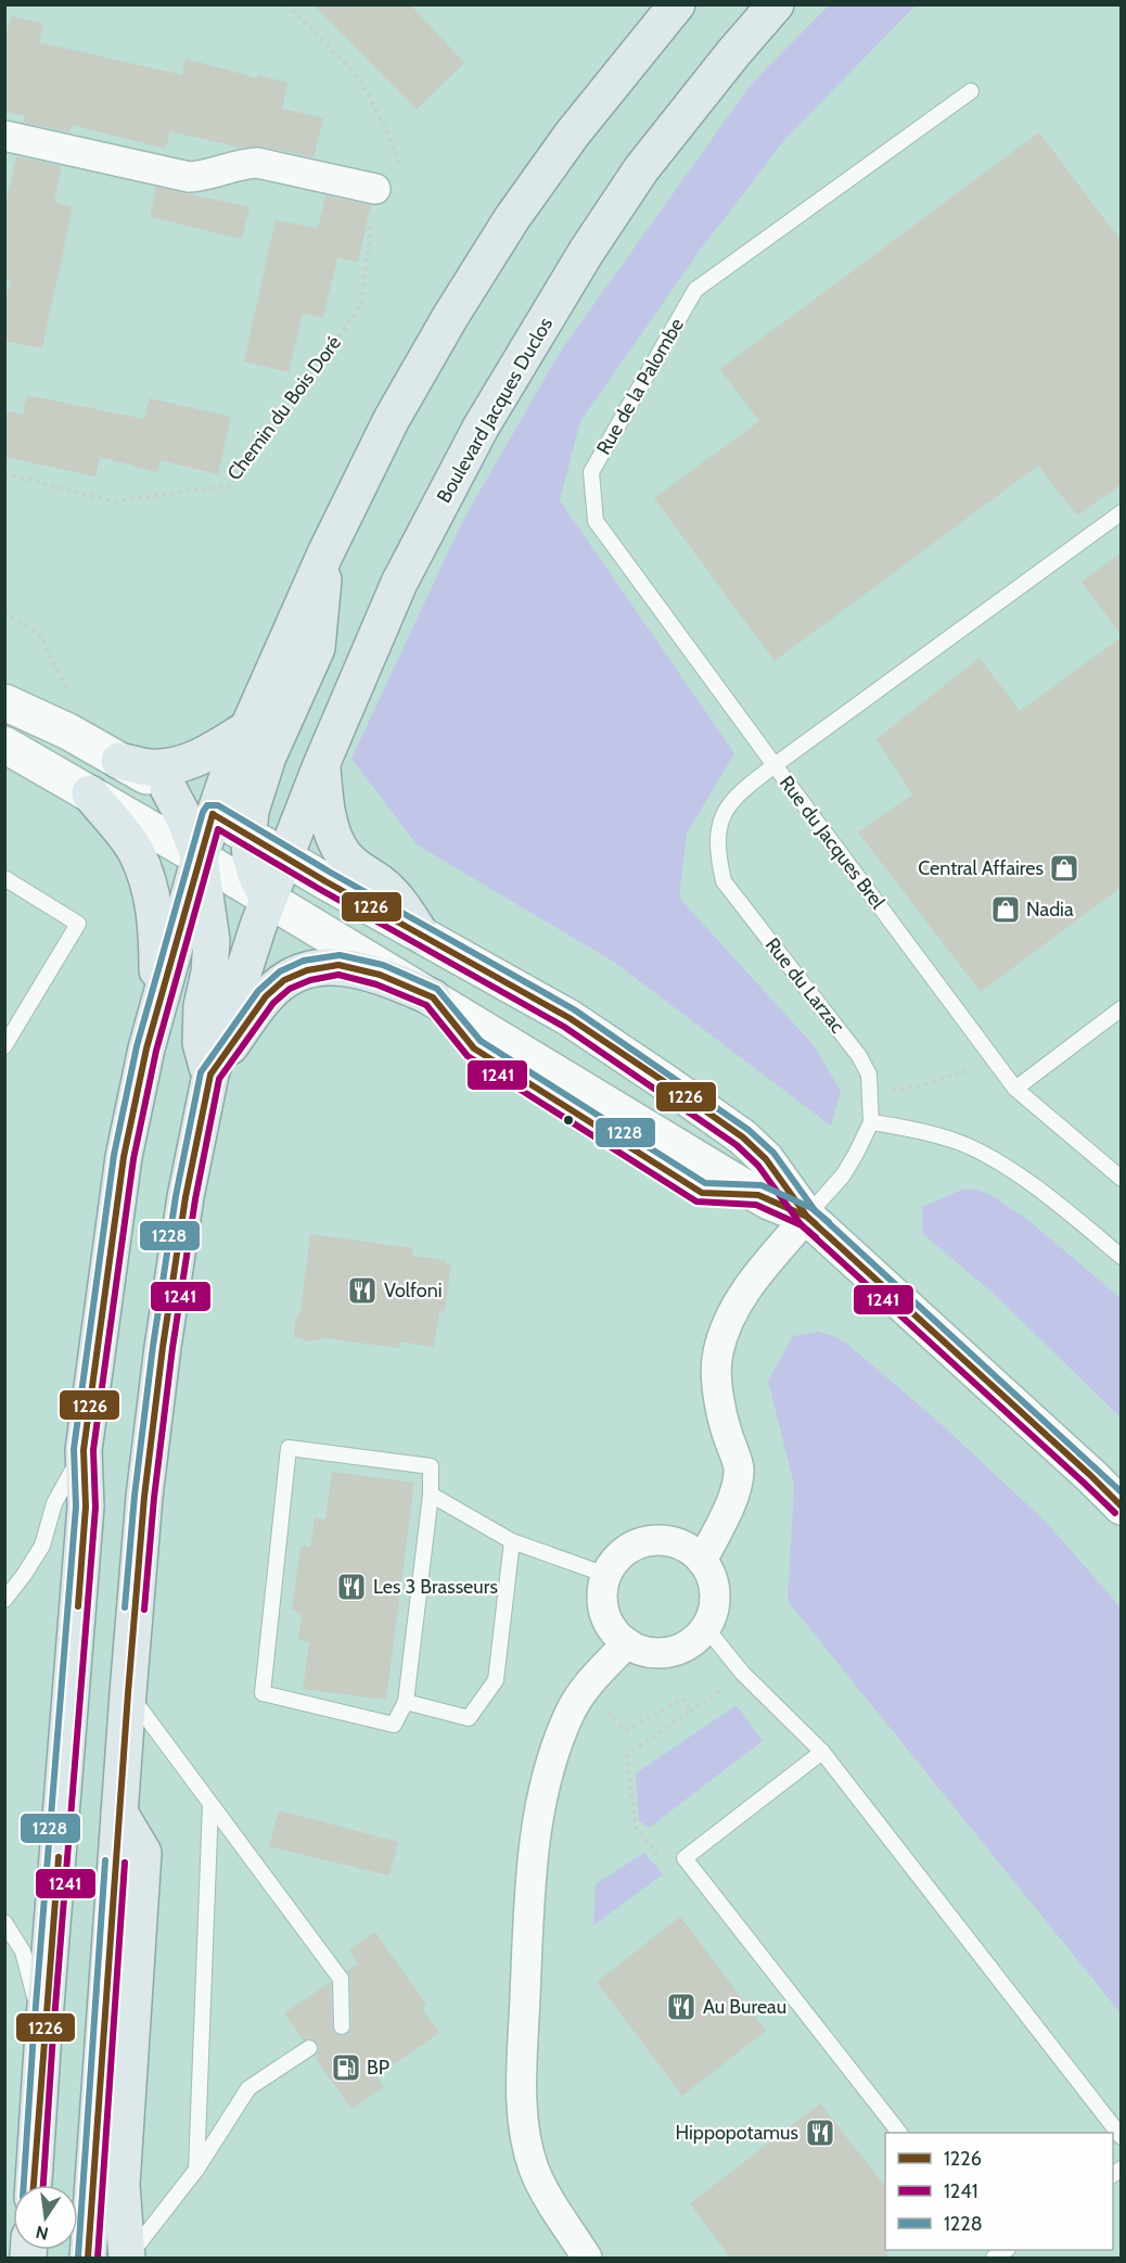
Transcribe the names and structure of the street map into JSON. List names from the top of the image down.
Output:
{
  "streets": {
    "main road": ["Boulevard Jacques Duclos"],
    "lane": ["Rue de la Palombe", "Rue du Jacques Brel", "Rue du Larzac"],
    "path": ["Chemin du Bois Doré"]
  },
  "crossings": [
    ["Rue de la Palombe", "Rue du Jacques Brel"],
    ["Rue de la Palombe", "Rue du Larzac"],
    ["Rue du Jacques Brel", "Rue du Larzac"]
  ],
  "places": {
    "shop": ["Central Affaires", "Nadia"],
    "restaurant": [
      "Volfoni",
      "Les 3 Brasseurs",
      "Au Bureau",
      "Hippopotamus"
    ],
    "fuel station": ["BP"]
  },
  "lines": ["transit line 1228", "transit line 1226", "transit line 1241"],
  "legend": ["1226", "1241", "1228"],
  "north": "bottom"
}
